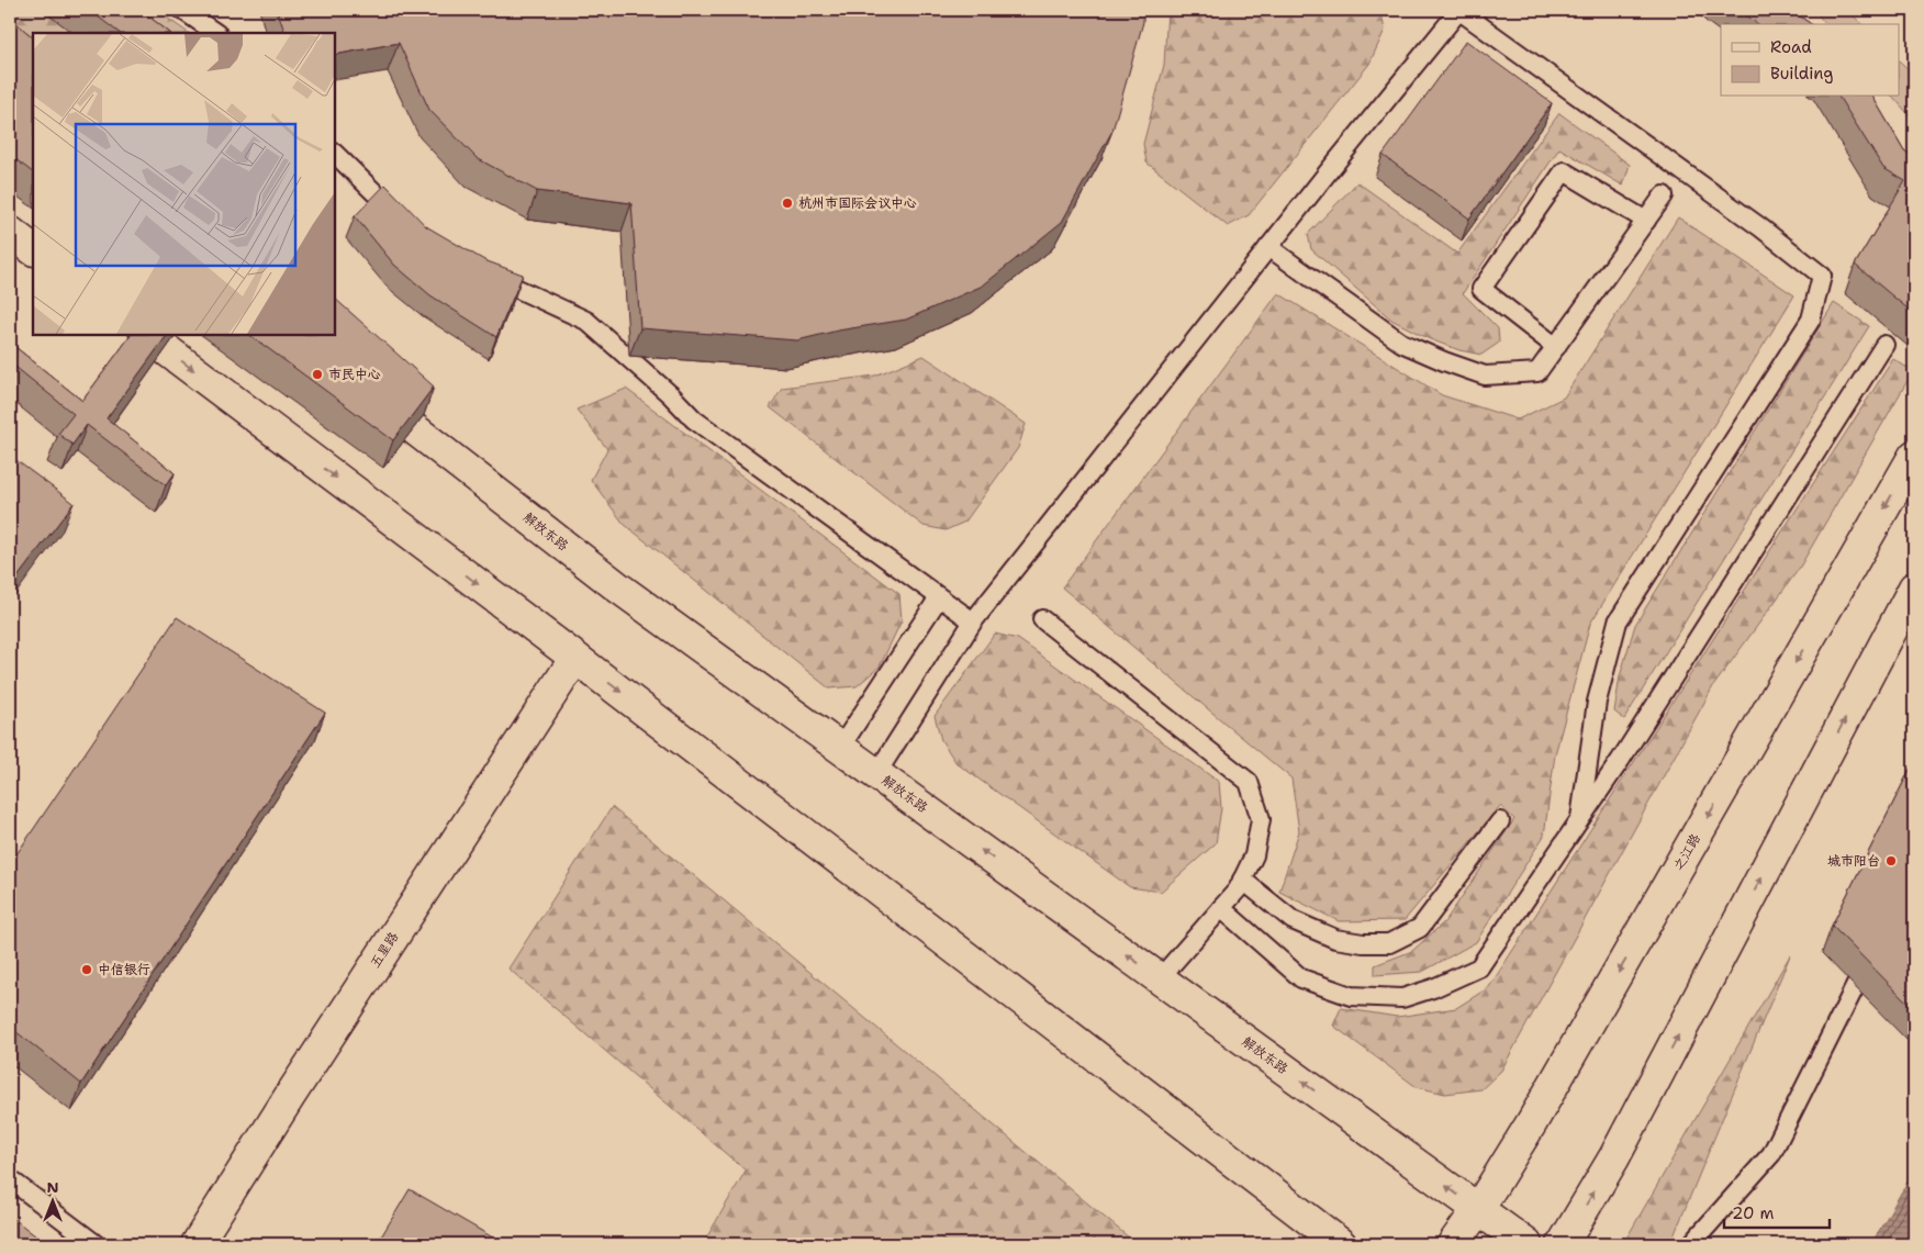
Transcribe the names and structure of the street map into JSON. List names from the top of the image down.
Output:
{
  "streets": {
    "main road": ["解放东路", "之江路", "五星路"]
  },
  "crossings": [
    ["解放东路", "之江路"]
  ],
  "places": [
    "杭州市国际会议中心",
    "市民中心",
    "城市阳台",
    "中信银行"
  ],
  "legend": ["Road", "Building"],
  "scale_bar": "20 m",
  "north": "top"
}
